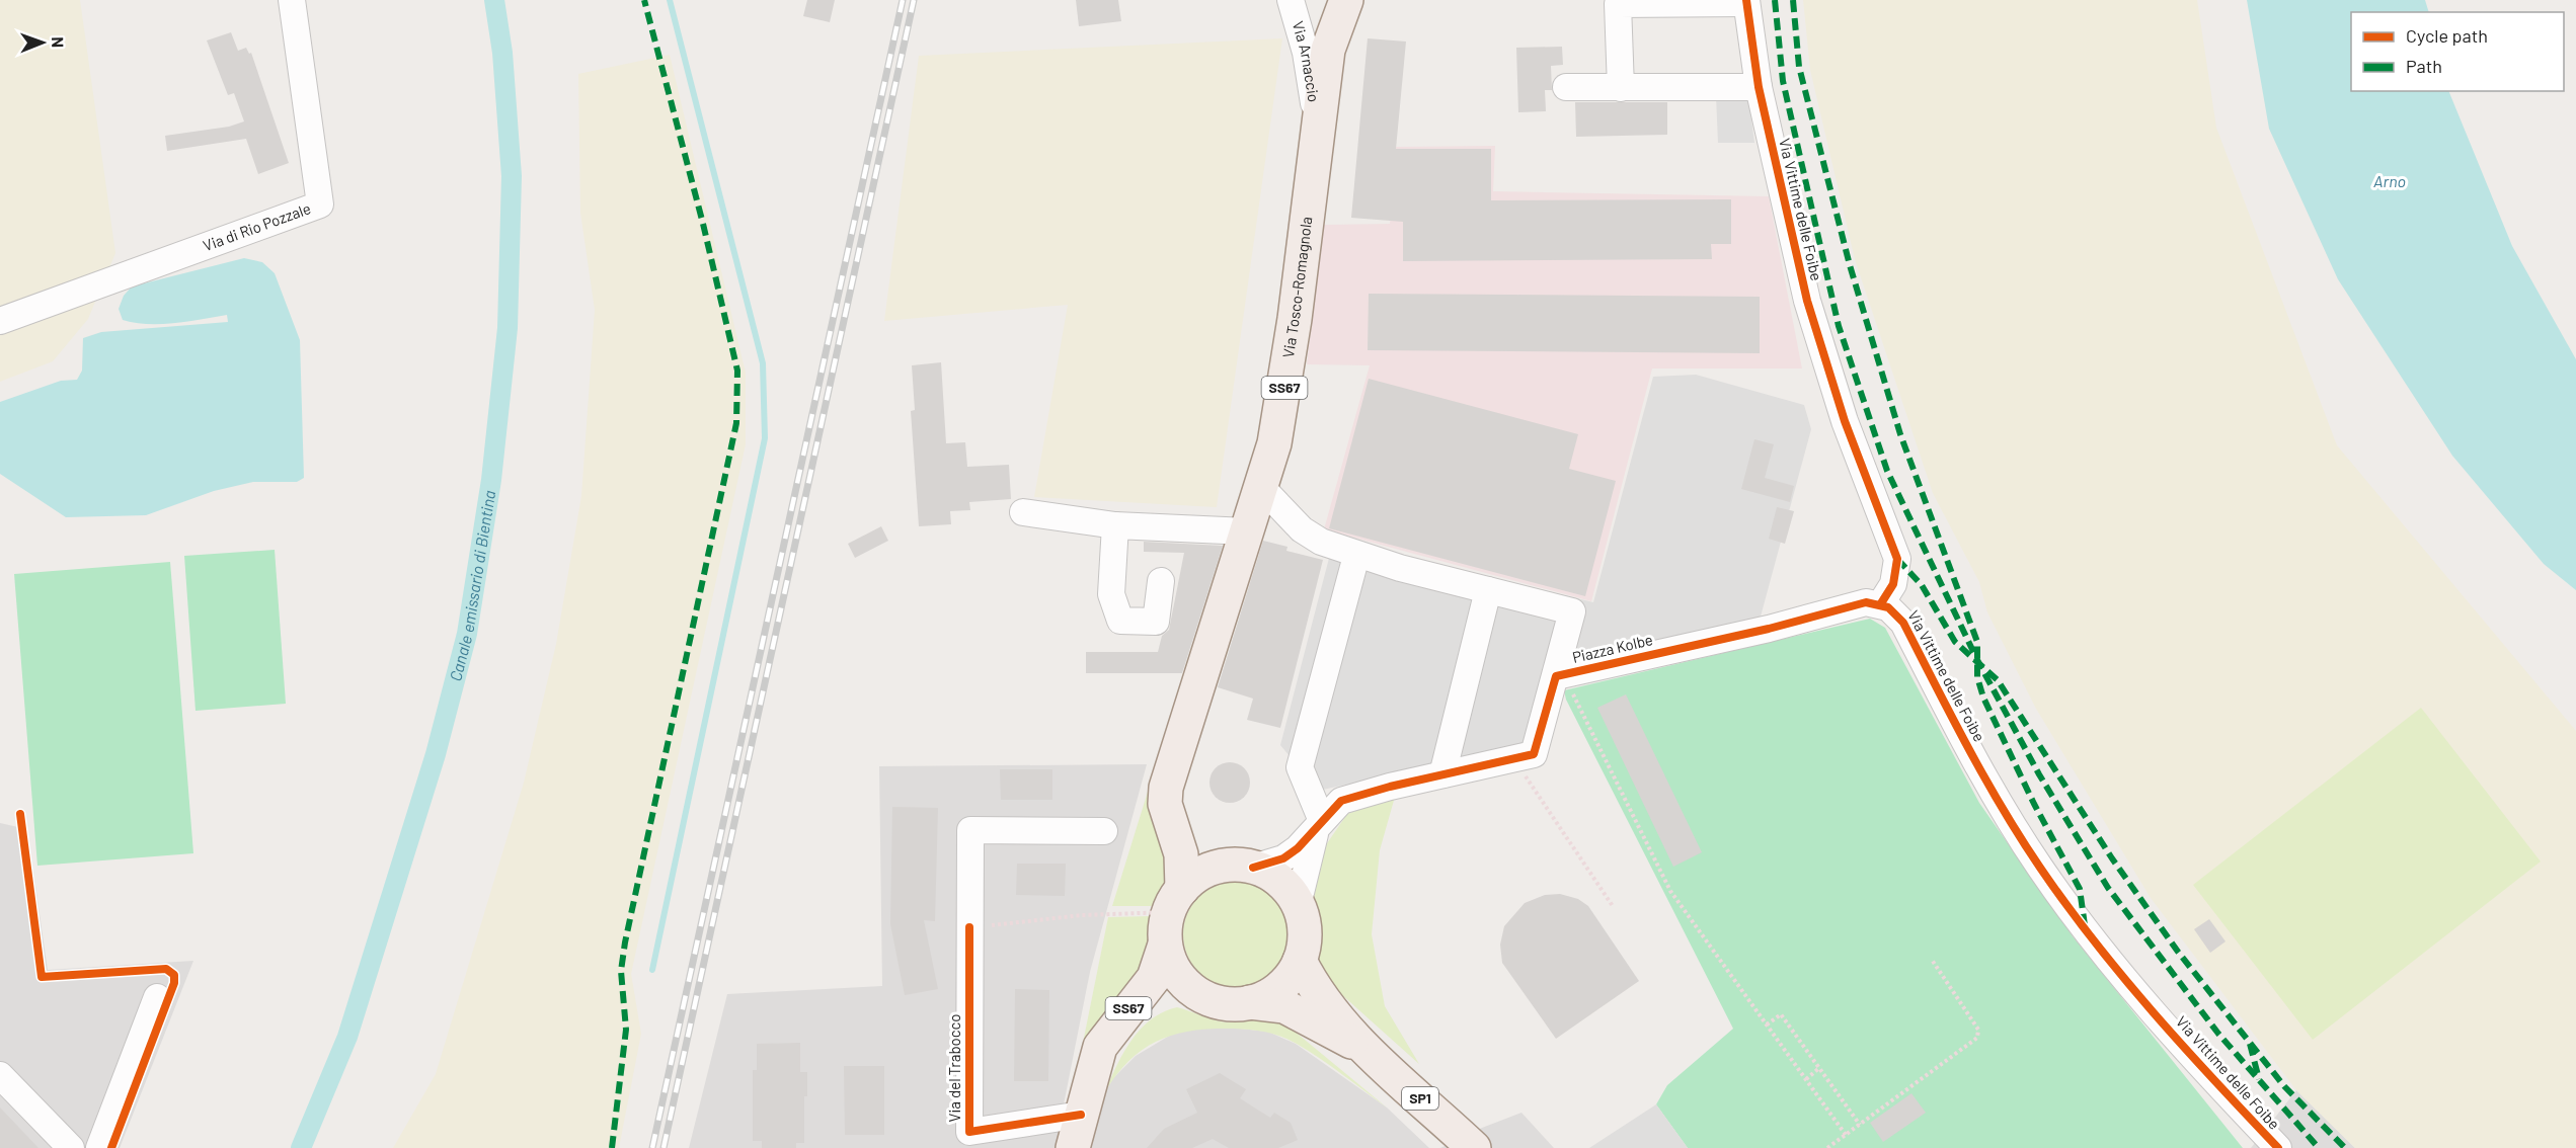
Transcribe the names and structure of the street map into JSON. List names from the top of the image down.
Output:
{
  "streets": {
    "main road": [
      "Via Arnaccio",
      "Via Tosco-Romagnola",
      "SS67",
      "SP1"
    ],
    "street": [
      "Via Vittime delle Foibe",
      "Via di Rio Pozzale",
      "Piazza Kolbe",
      "Via del Trabocco"
    ]
  },
  "crossings": [
    ["Via Arnaccio", "Via Tosco-Romagnola"],
    ["Via Vittime delle Foibe", "Piazza Kolbe"],
    ["Via Tosco-Romagnola", "SS67"],
    ["Via Tosco-Romagnola", "Piazza Kolbe"],
    ["SS67", "Piazza Kolbe"],
    ["SS67", "Via del Trabocco"],
    ["SS67", "SP1"],
    ["Piazza Kolbe", "SP1"]
  ],
  "water": ["Arno", "Canale emissario di Bientina"],
  "legend": ["Cycle path", "Path"],
  "north": "right"
}
